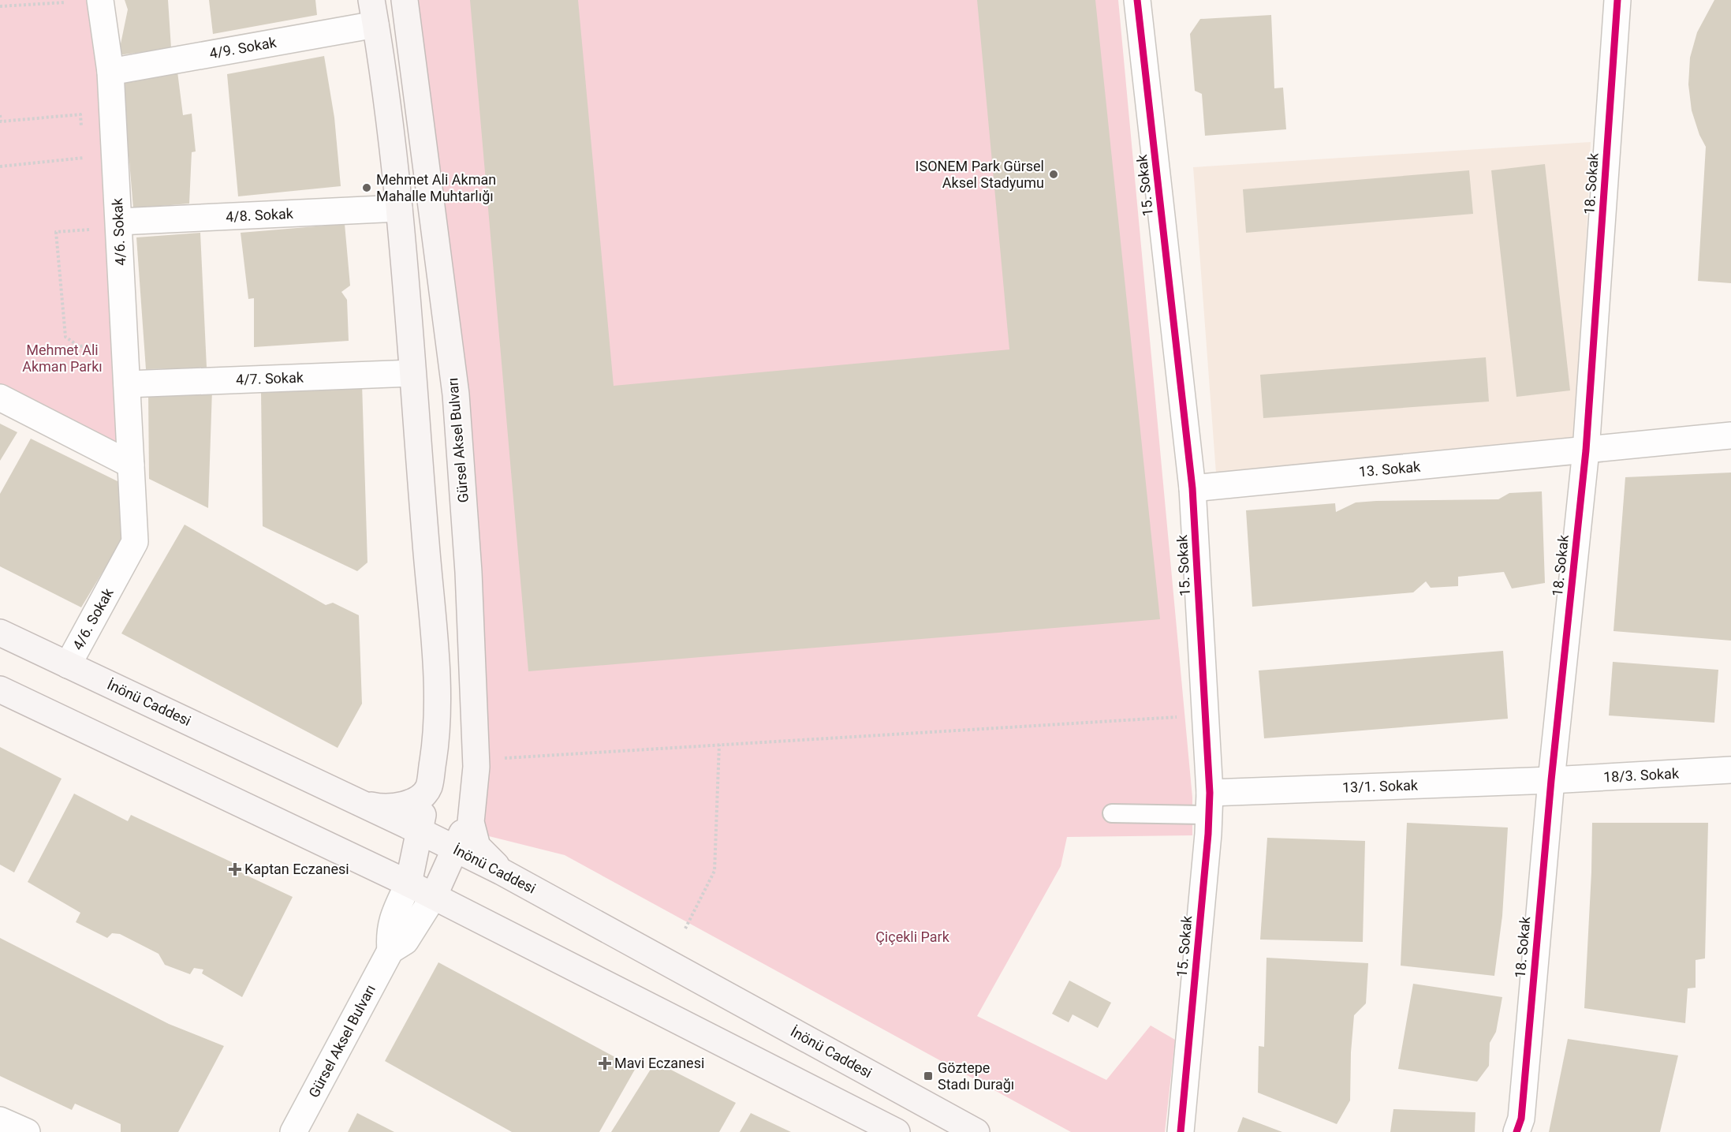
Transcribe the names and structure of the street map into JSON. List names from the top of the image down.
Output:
{
  "streets": {
    "main road": ["Gürsel Aksel Bulvarı", "İnönü Caddesi"],
    "street": [
      "4/9. Sokak",
      "18. Sokak",
      "15. Sokak",
      "4/8. Sokak",
      "4/6. Sokak",
      "4/7. Sokak",
      "13. Sokak",
      "18/3. Sokak",
      "13/1. Sokak"
    ]
  },
  "crossings": [
    ["4/9. Sokak", "4/6. Sokak"],
    ["18. Sokak", "13. Sokak"],
    ["18. Sokak", "18/3. Sokak"],
    ["18. Sokak", "13/1. Sokak"],
    ["15. Sokak", "13. Sokak"],
    ["15. Sokak", "13/1. Sokak"],
    ["4/8. Sokak", "4/6. Sokak"],
    ["4/6. Sokak", "4/7. Sokak"],
    ["4/6. Sokak", "İnönü Caddesi"],
    ["Gürsel Aksel Bulvarı", "İnönü Caddesi"],
    ["18/3. Sokak", "13/1. Sokak"]
  ],
  "parks": ["Mehmet Ali Akman Parkı", "Çiçekli Park"],
  "places": {
    "other": ["ISONEM Park Gürsel Aksel Stadyumu", "Mehmet Ali Akman Mahalle Muhtarlığı"],
    "health": ["Kaptan Eczanesi", "Mavi Eczanesi"],
    "transit": ["Göztepe Stadı Durağı"]
  }
}
